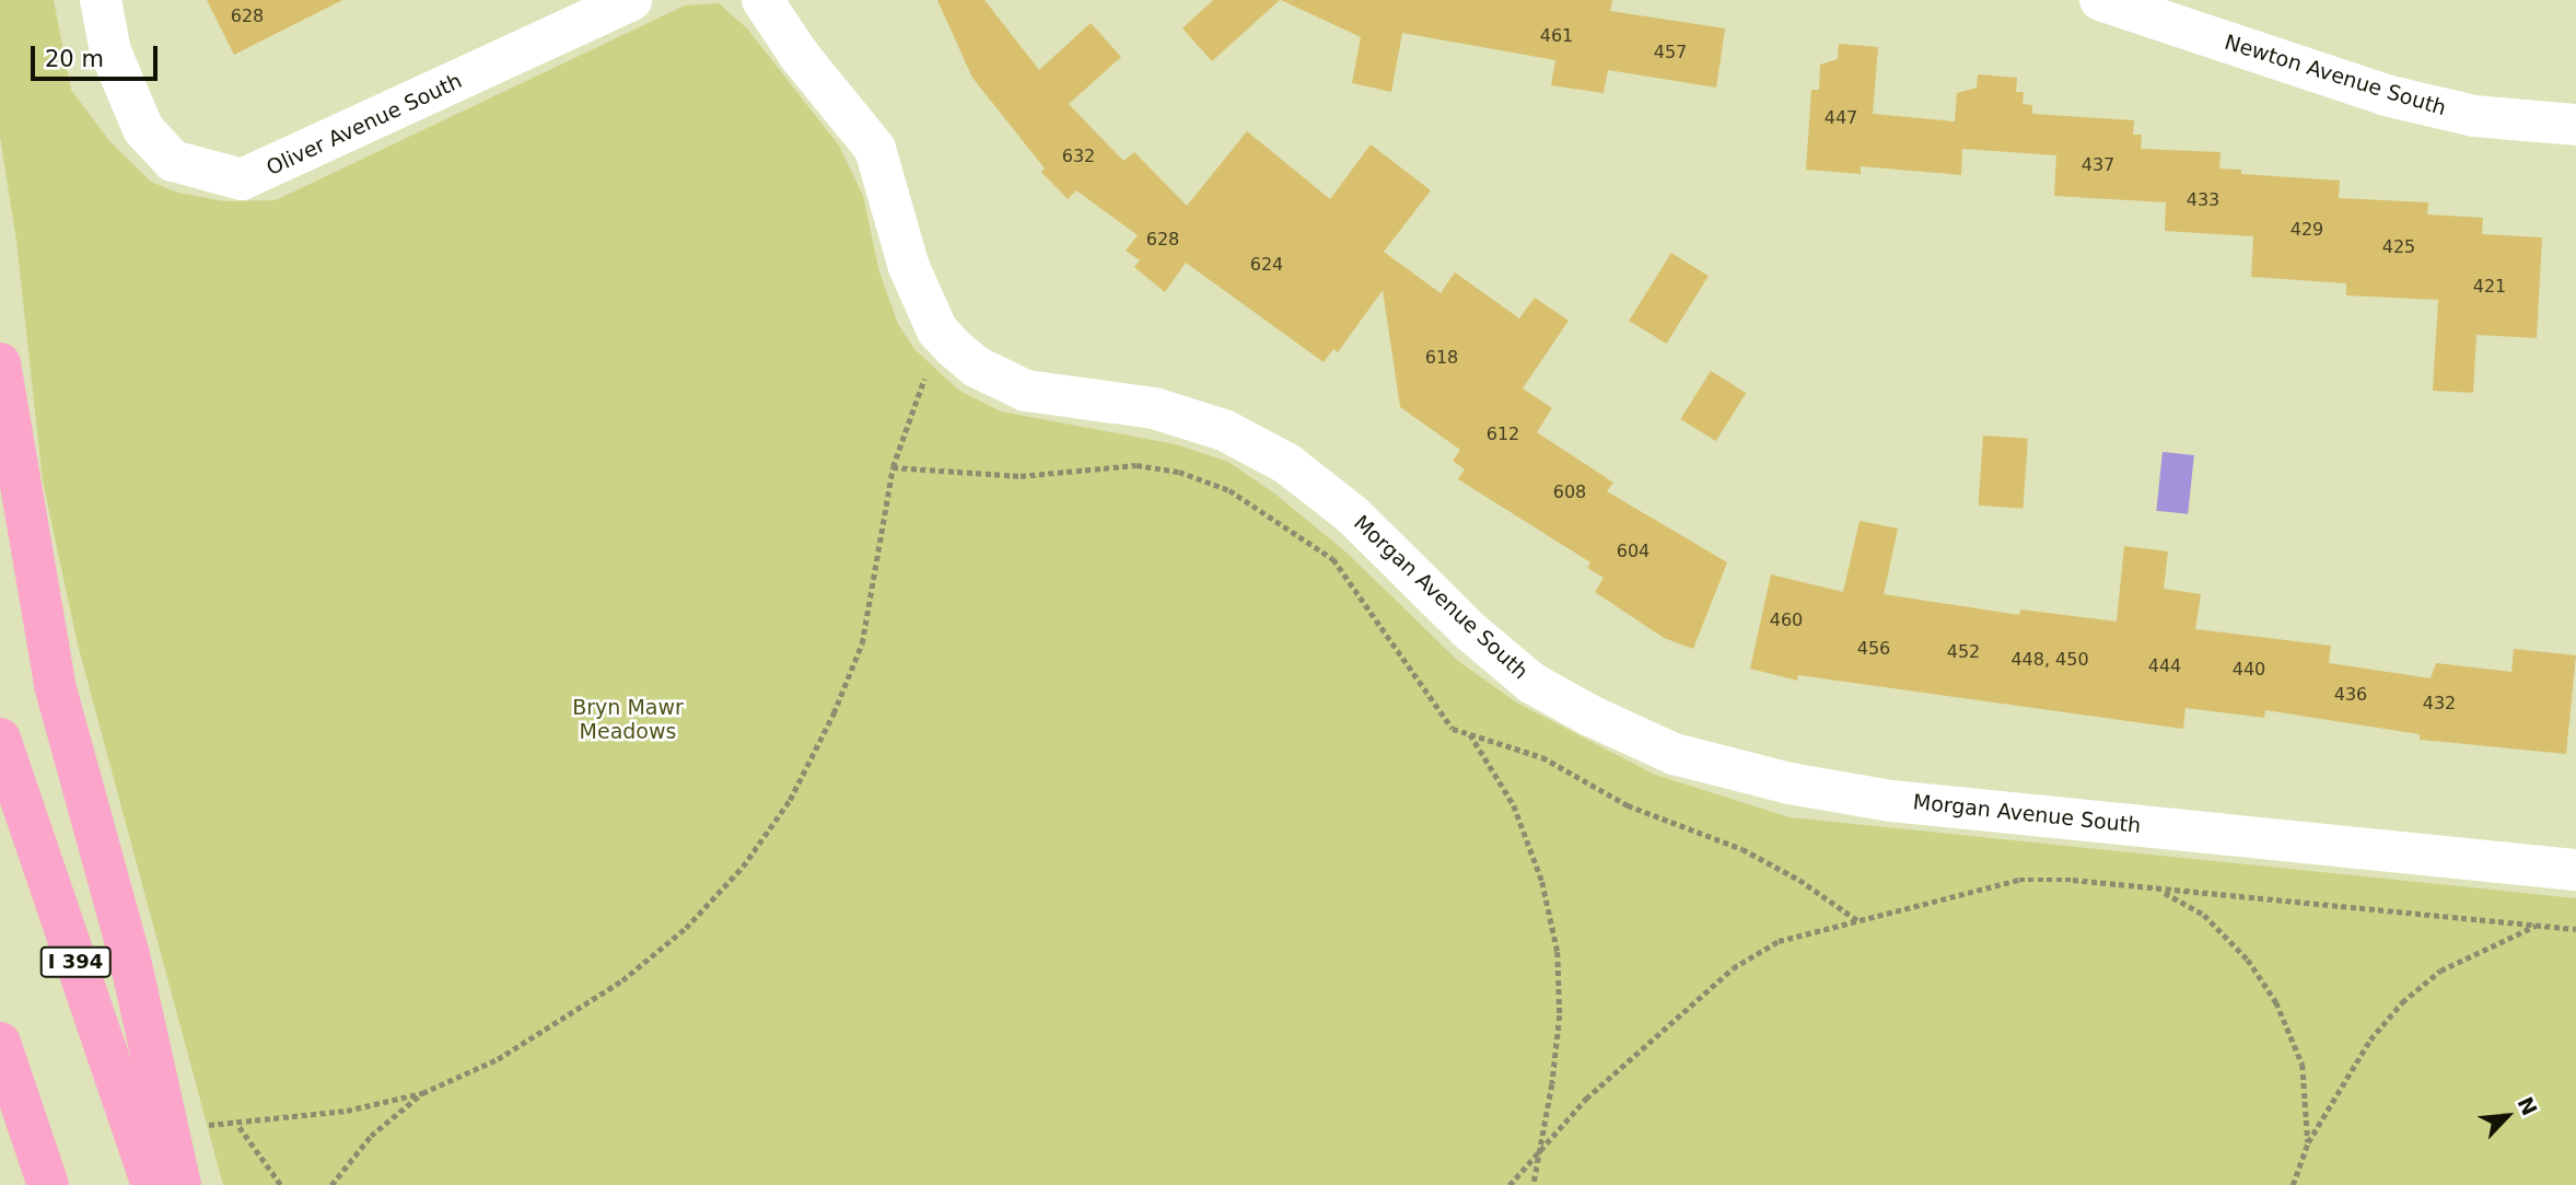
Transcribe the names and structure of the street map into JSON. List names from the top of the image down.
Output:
{
  "streets": {
    "highway": ["I 394"],
    "street": ["Newton Avenue South", "Oliver Avenue South", "Morgan Avenue South"]
  },
  "parks": ["Bryn Mawr Meadows"],
  "house_numbers": [
    "628",
    "461",
    "457",
    "447",
    "632",
    "437",
    "433",
    "429",
    "628",
    "425",
    "624",
    "421",
    "618",
    "612",
    "608",
    "604",
    "460",
    "456",
    "452",
    "448, 450",
    "444",
    "440",
    "436",
    "432"
  ],
  "scale_bar": "20 m",
  "north": "top right"
}
